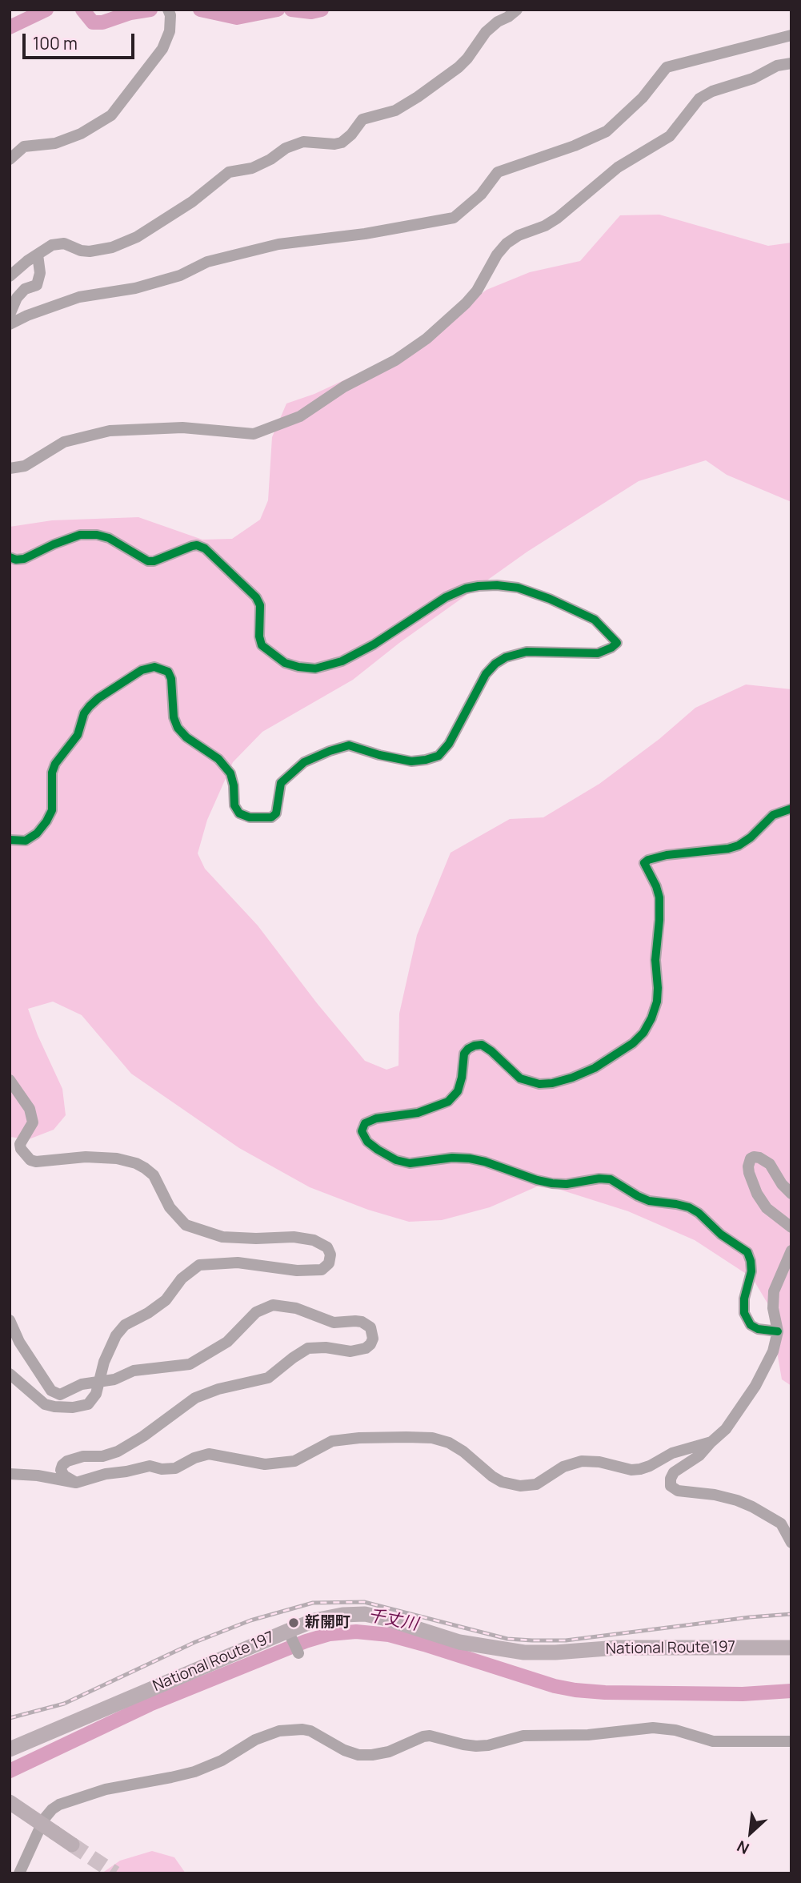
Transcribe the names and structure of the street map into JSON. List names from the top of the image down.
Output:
{
  "streets": {
    "highway": ["National Route 197"]
  },
  "water": ["千丈川"],
  "places": ["新開町"],
  "scale_bar": "100 m",
  "north": "bottom left"
}
